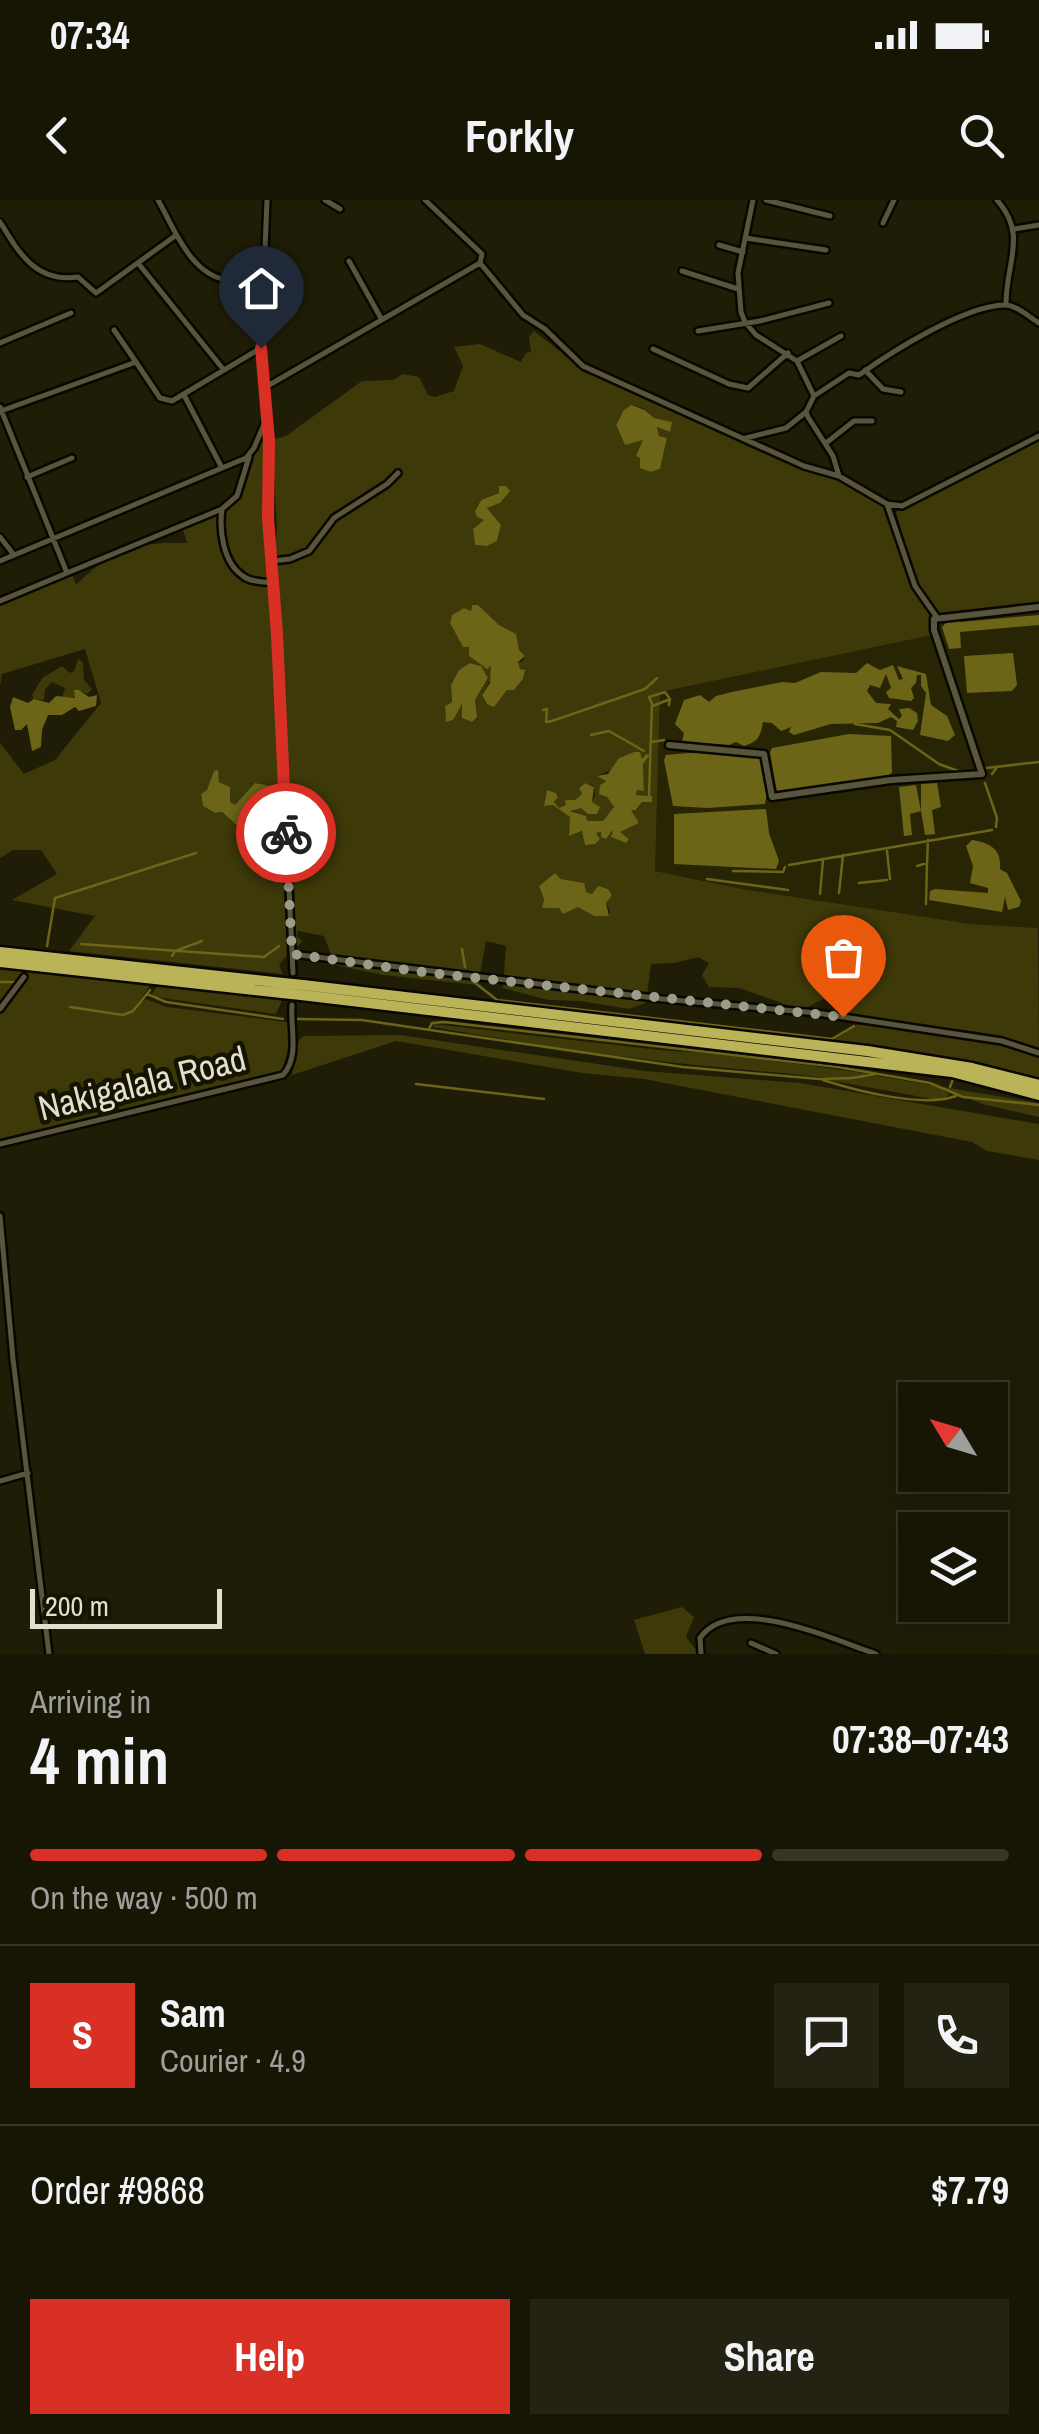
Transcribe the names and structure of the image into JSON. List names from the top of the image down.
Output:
{
  "streets": {
    "street": ["Nakigalala Road"]
  },
  "scale_bar": "200 m",
  "north": "top left",
  "page": {
    "status": "07:34",
    "header": "Forkly",
    "scale": "200 m",
    "heading": ["4 min", "Arriving in", "07:38–07:43"],
    "panel": [
      "Sam",
      "Courier · 4.9",
      "Order #9868",
      "$7.79"
    ],
    "bar": "On the way · 500 m",
    "round": "S",
    "buttons": ["Help", "Share"]
  }
}
